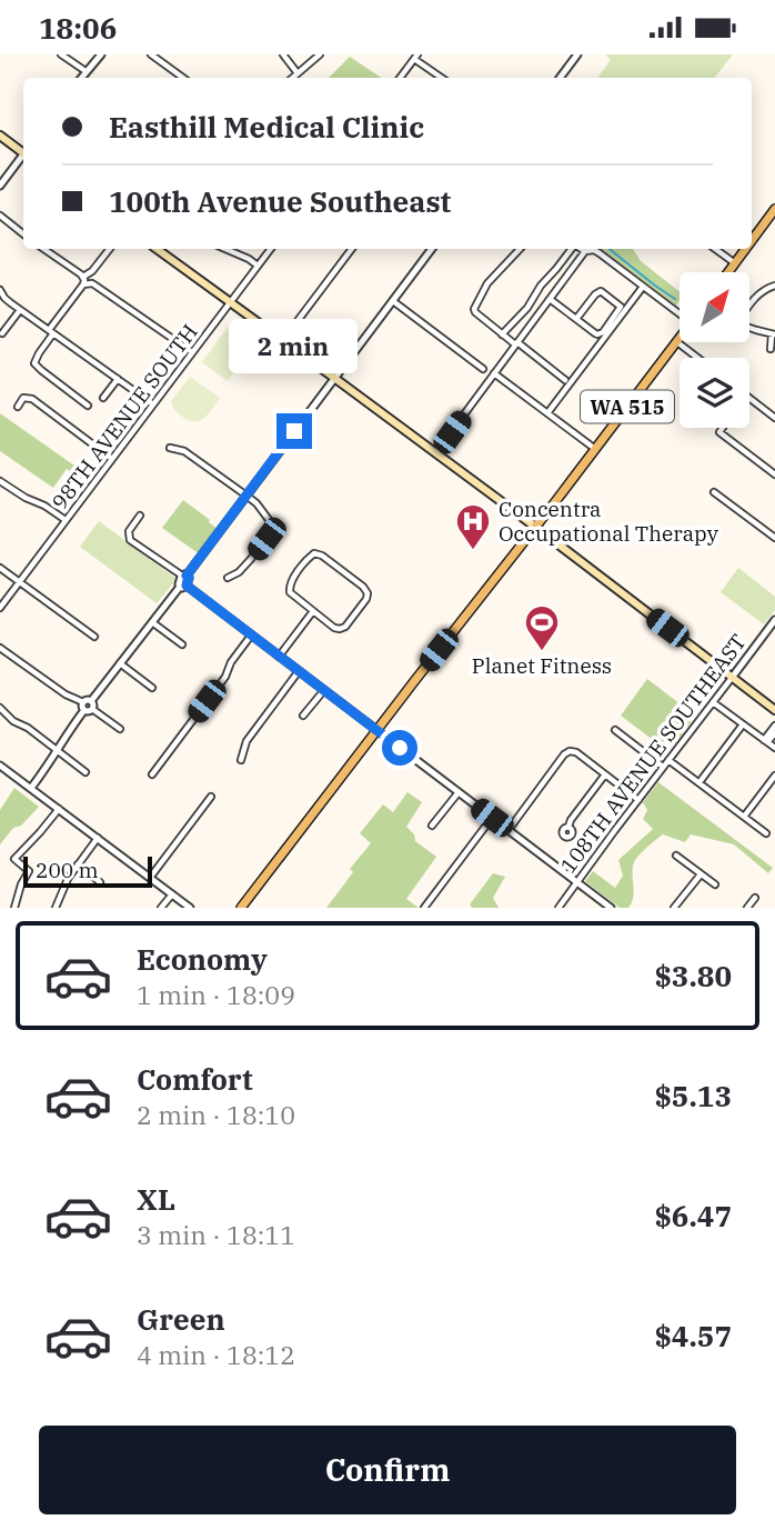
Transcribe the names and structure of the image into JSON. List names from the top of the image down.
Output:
{
  "streets": {
    "main road": ["WA 515"],
    "street": ["98TH AVENUE SOUTH", "108TH AVENUE SOUTHEAST"]
  },
  "places": {
    "hospital": ["Concentra Occupational Therapy"],
    "sports": ["Planet Fitness"]
  },
  "scale_bar": "200 m",
  "north": "top right",
  "page": {
    "status": "18:06",
    "banner": ["Easthill Medical Clinic", "100th Avenue Southeast"],
    "bubble": "2 min",
    "scale": "200 m",
    "list": [
      {
        "name": "Economy",
        "note": "1 min · 18:09",
        "value": "$3.80"
      },
      {
        "name": "Comfort",
        "note": "2 min · 18:10",
        "value": "$5.13"
      },
      {
        "name": "XL",
        "note": "3 min · 18:11",
        "value": "$6.47"
      },
      {
        "name": "Green",
        "note": "4 min · 18:12",
        "value": "$4.57"
      }
    ],
    "buttons": "Confirm"
  }
}
